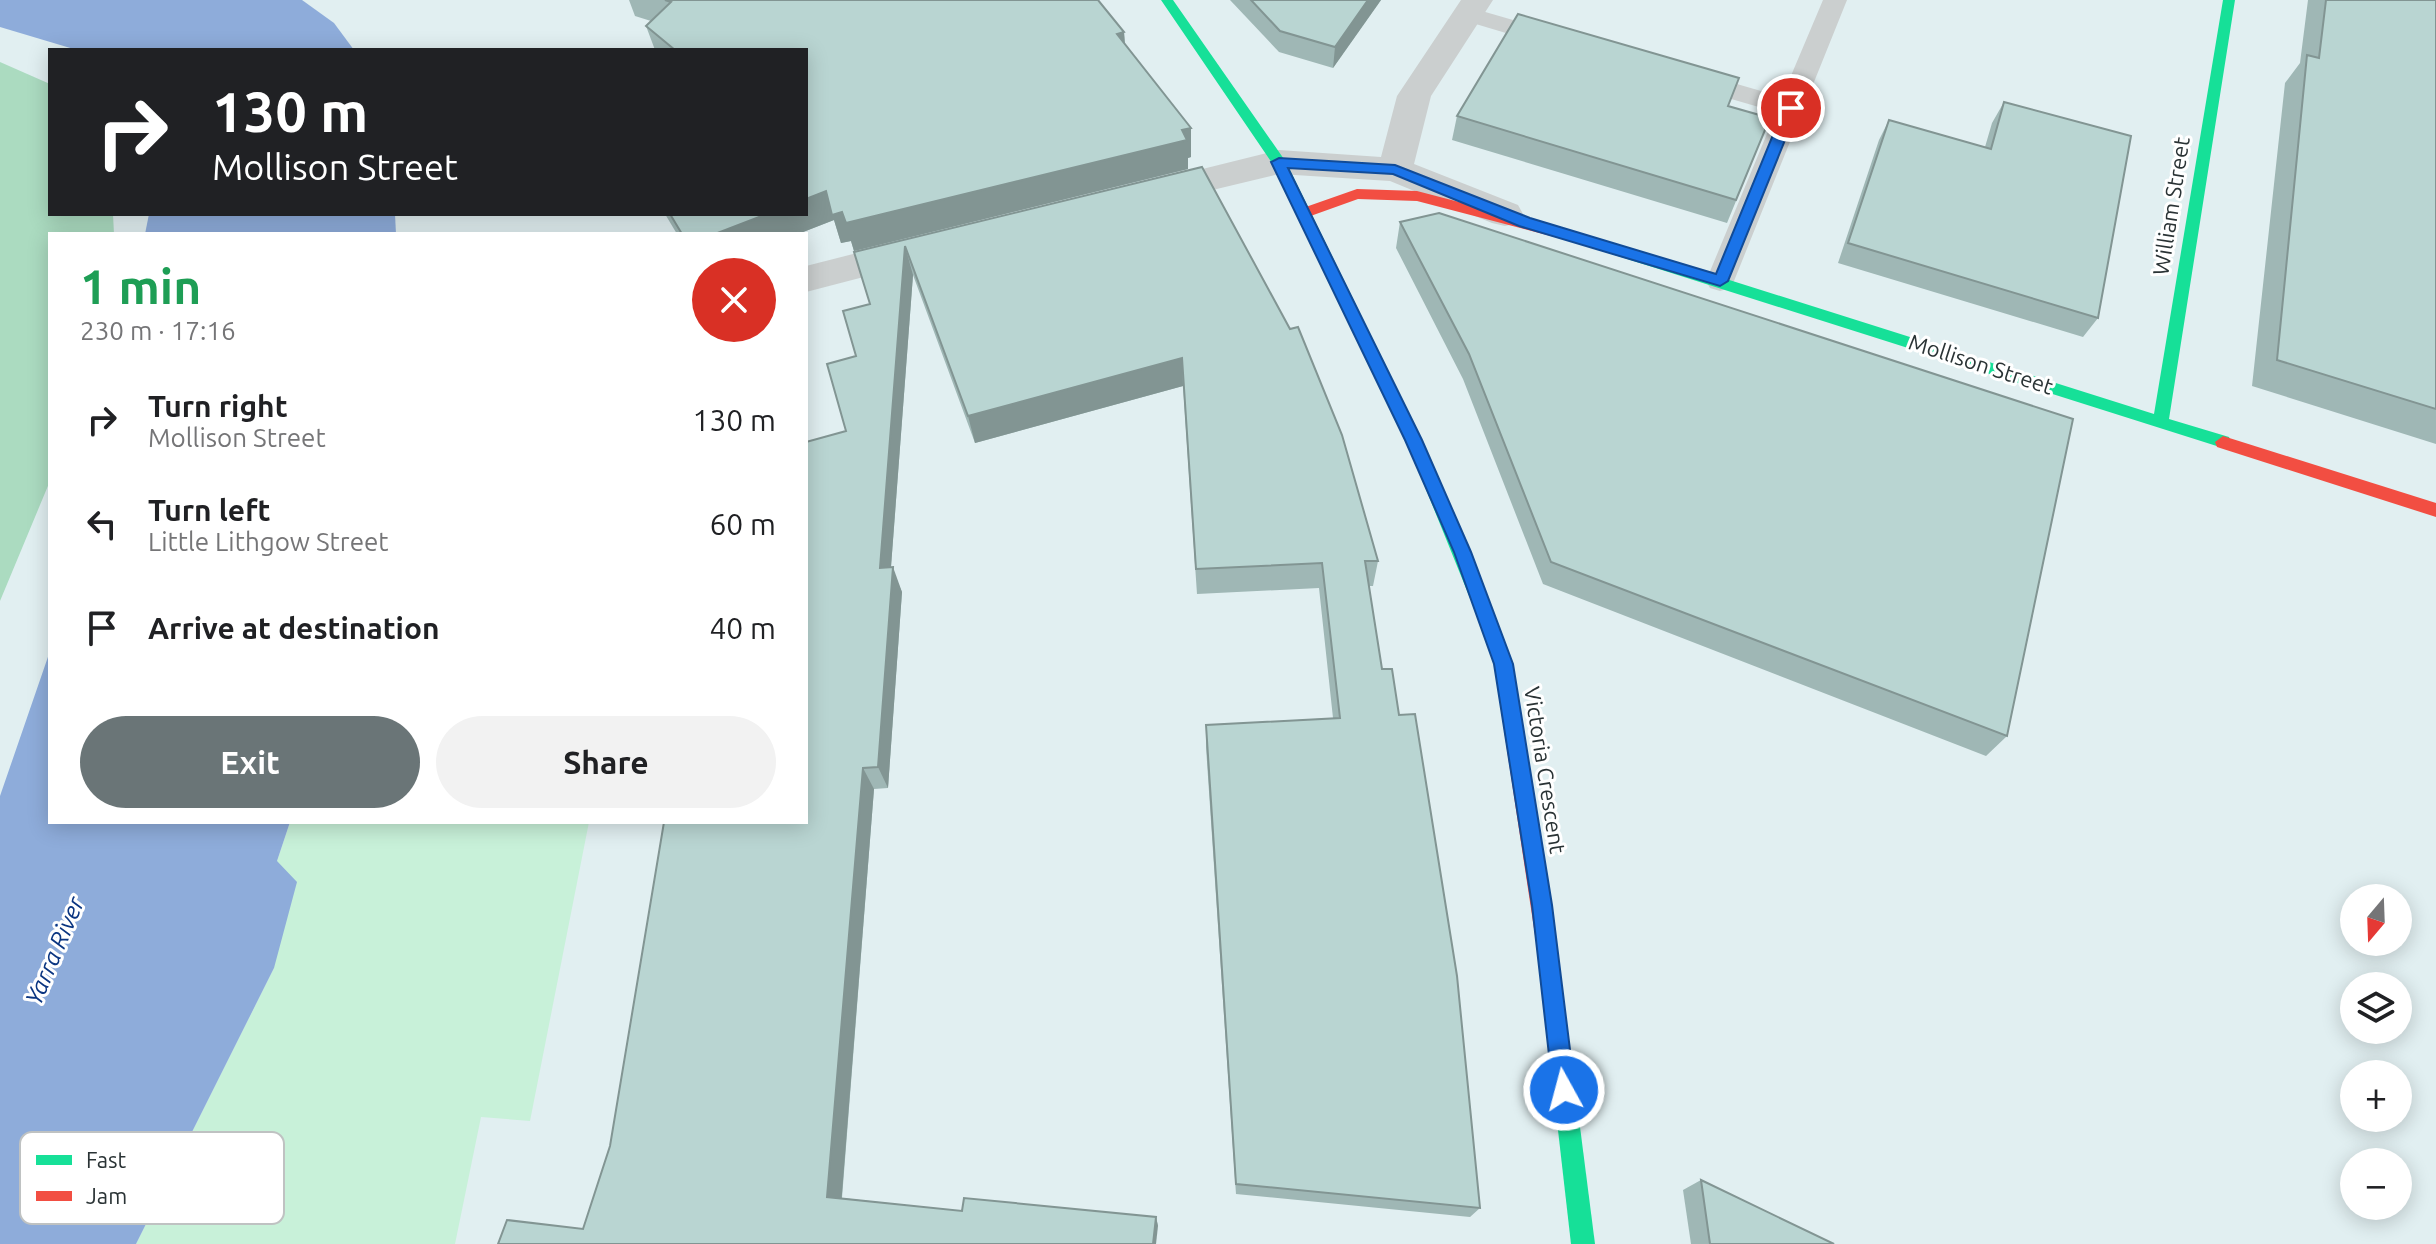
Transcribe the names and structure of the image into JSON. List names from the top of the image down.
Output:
{
  "streets": {
    "street": ["William Street", "Mollison Street", "Victoria Crescent"]
  },
  "crossings": [
    ["William Street", "Mollison Street"],
    ["Mollison Street", "Victoria Crescent"]
  ],
  "water": ["Yarra River"],
  "legend": ["Fast", "Jam"],
  "north": "bottom",
  "page": {
    "turn": ["130 m", "Mollison Street"],
    "heading": ["1 min", "230 m · 17:16"],
    "list": [
      {
        "name": "Turn right",
        "note": "Mollison Street",
        "value": "130 m"
      },
      {
        "name": "Turn left",
        "note": "Little Lithgow Street",
        "value": "60 m"
      },
      {
        "name": "Arrive at destination",
        "value": "40 m"
      }
    ],
    "buttons": ["Exit", "Share"],
    "map_buttons": ["+", "−"]
  }
}
